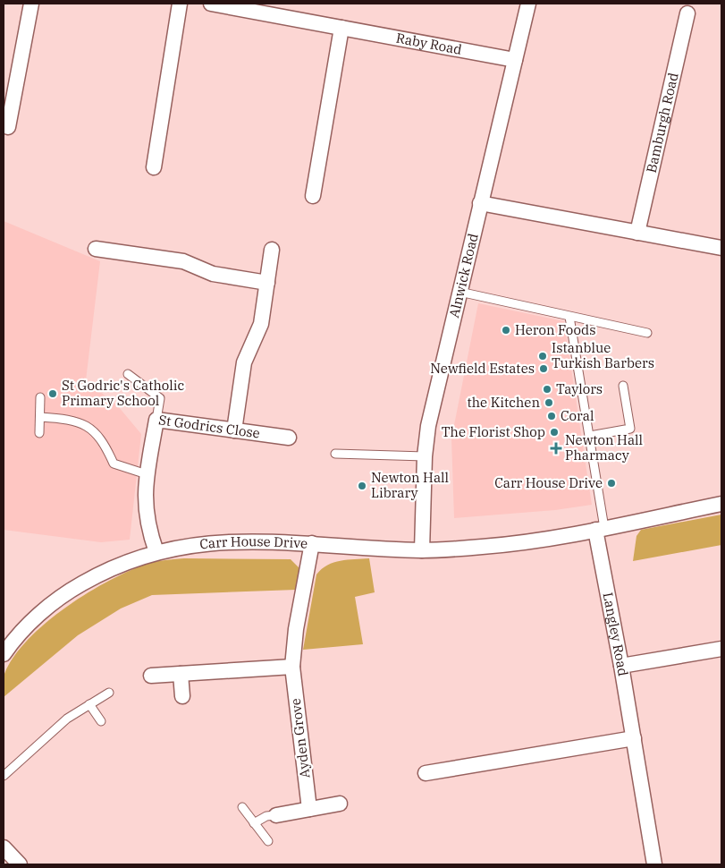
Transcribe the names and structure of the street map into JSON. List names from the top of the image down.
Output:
{
  "streets": {
    "street": [
      "Raby Road",
      "Bamburgh Road",
      "Alnwick Road",
      "St Godrics Close",
      "Carr House Drive",
      "Langley Road",
      "Ayden Grove"
    ]
  },
  "crossings": [
    ["Raby Road", "Alnwick Road"],
    ["Alnwick Road", "Carr House Drive"],
    ["St Godrics Close", "Carr House Drive"],
    ["Carr House Drive", "Langley Road"],
    ["Carr House Drive", "Ayden Grove"]
  ],
  "places": {
    "other": [
      "Heron Foods",
      "Istanblue Turkish Barbers",
      "Newfield Estates",
      "Taylors",
      "St Godric's Catholic Primary School",
      "the Kitchen",
      "Coral",
      "The Florist Shop",
      "Carr House Drive",
      "Newton Hall Library"
    ],
    "health": ["Newton Hall Pharmacy"]
  }
}
